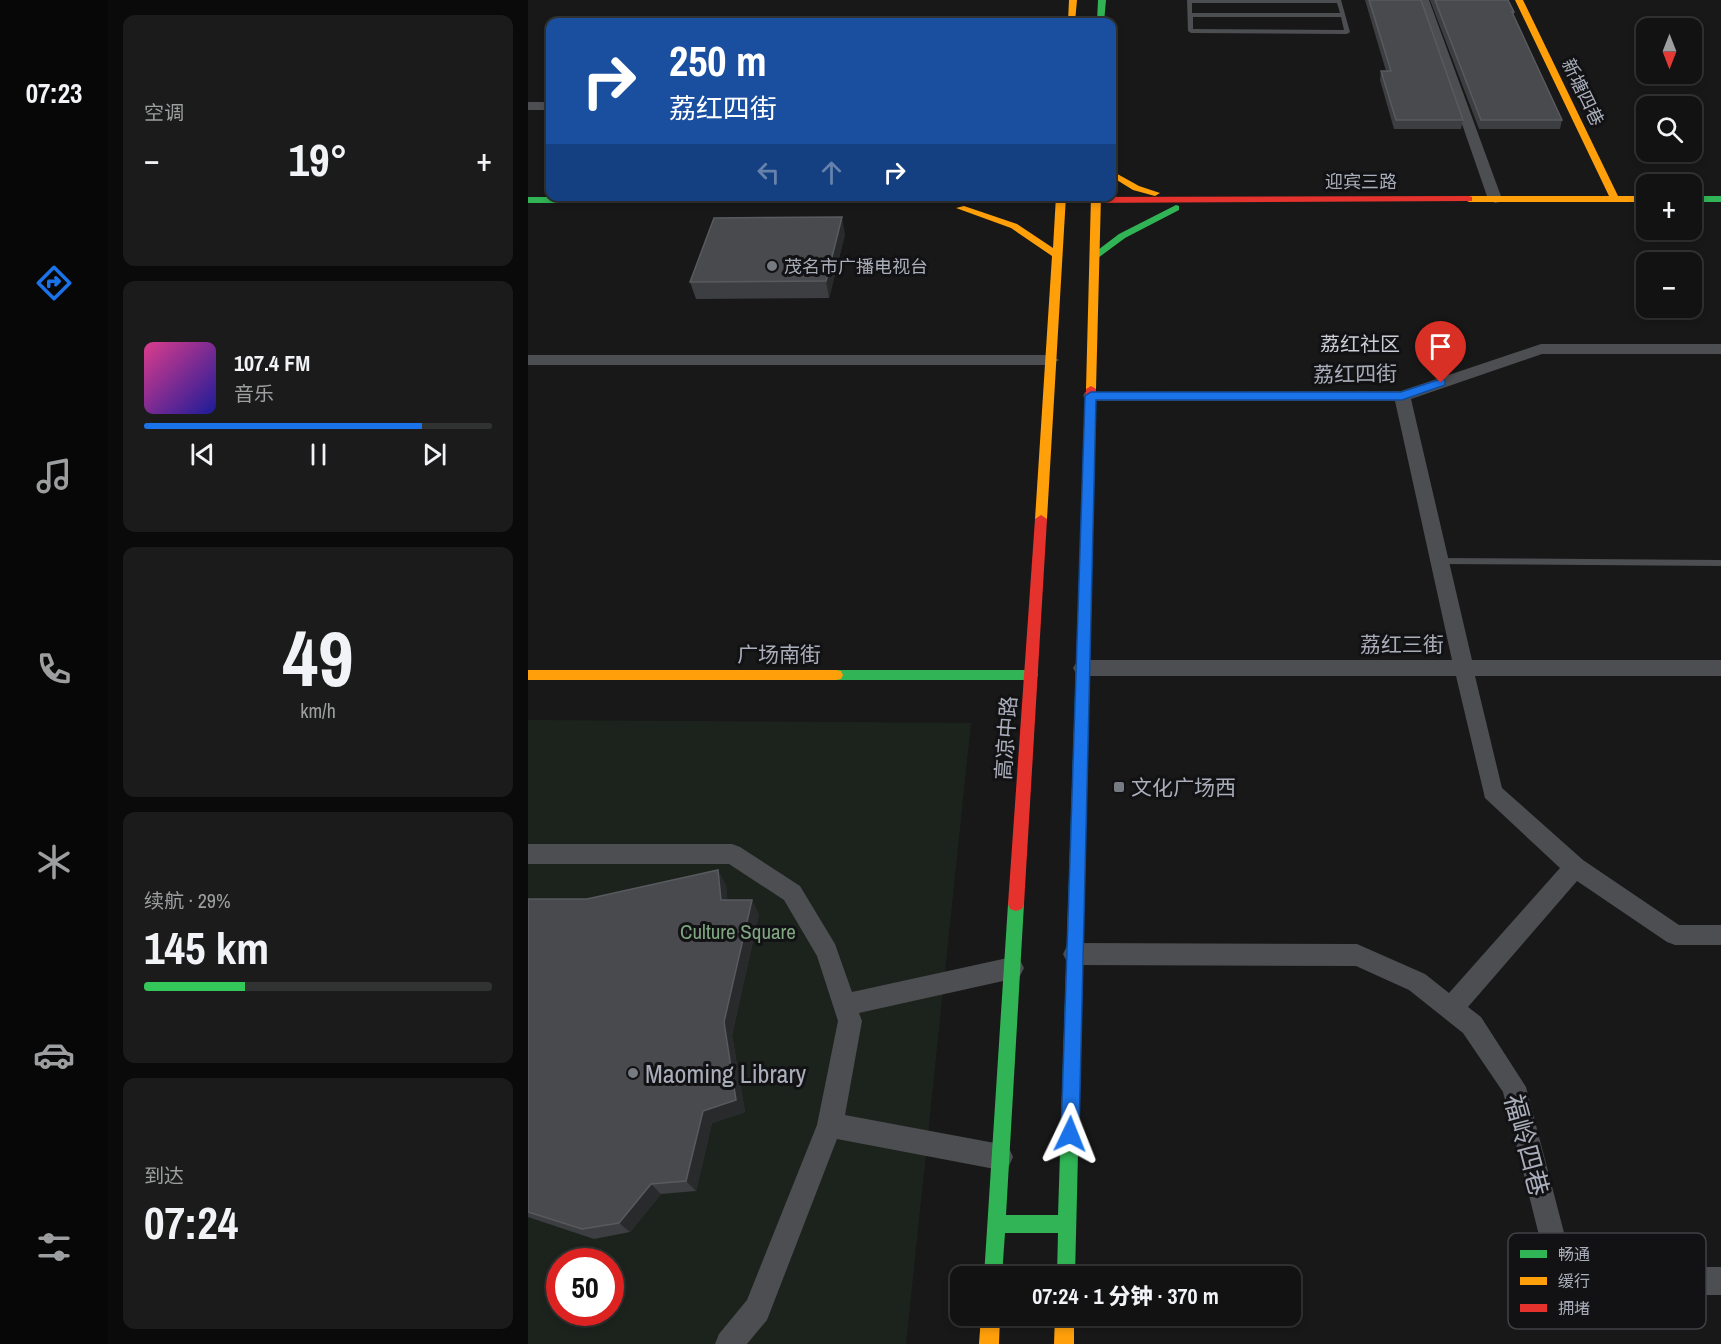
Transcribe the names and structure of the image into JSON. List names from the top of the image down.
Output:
{
  "streets": {
    "main road": [
      "新塘四巷",
      "迎宾三路",
      "广场南街",
      "高凉中路"
    ],
    "street": ["荔红四街", "荔红三街", "福岭四巷"]
  },
  "crossings": [
    ["新塘四巷", "迎宾三路"],
    ["广场南街", "高凉中路"]
  ],
  "districts": ["荔红社区"],
  "parks": ["Culture Square"],
  "places": {
    "other": ["茂名市广播电视台", "Maoming Library"],
    "transit": ["文化广场西"]
  },
  "legend": ["畅通", "缓行", "拥堵"],
  "north": "bottom",
  "page": {
    "tabs": "07:23",
    "tile": [
      "空调",
      ["49", "km/h"],
      ["续航 · 29%", "145 km"],
      ["到达", "07:24"]
    ],
    "map_buttons": ["+", "−"],
    "turn": ["250 m", "荔红四街"],
    "heat": ["−", "19°", "+"],
    "song": ["107.4 FM", "音乐"],
    "limit": "50",
    "trip": "07:24 · 1 分钟 · 370 m"
  }
}
